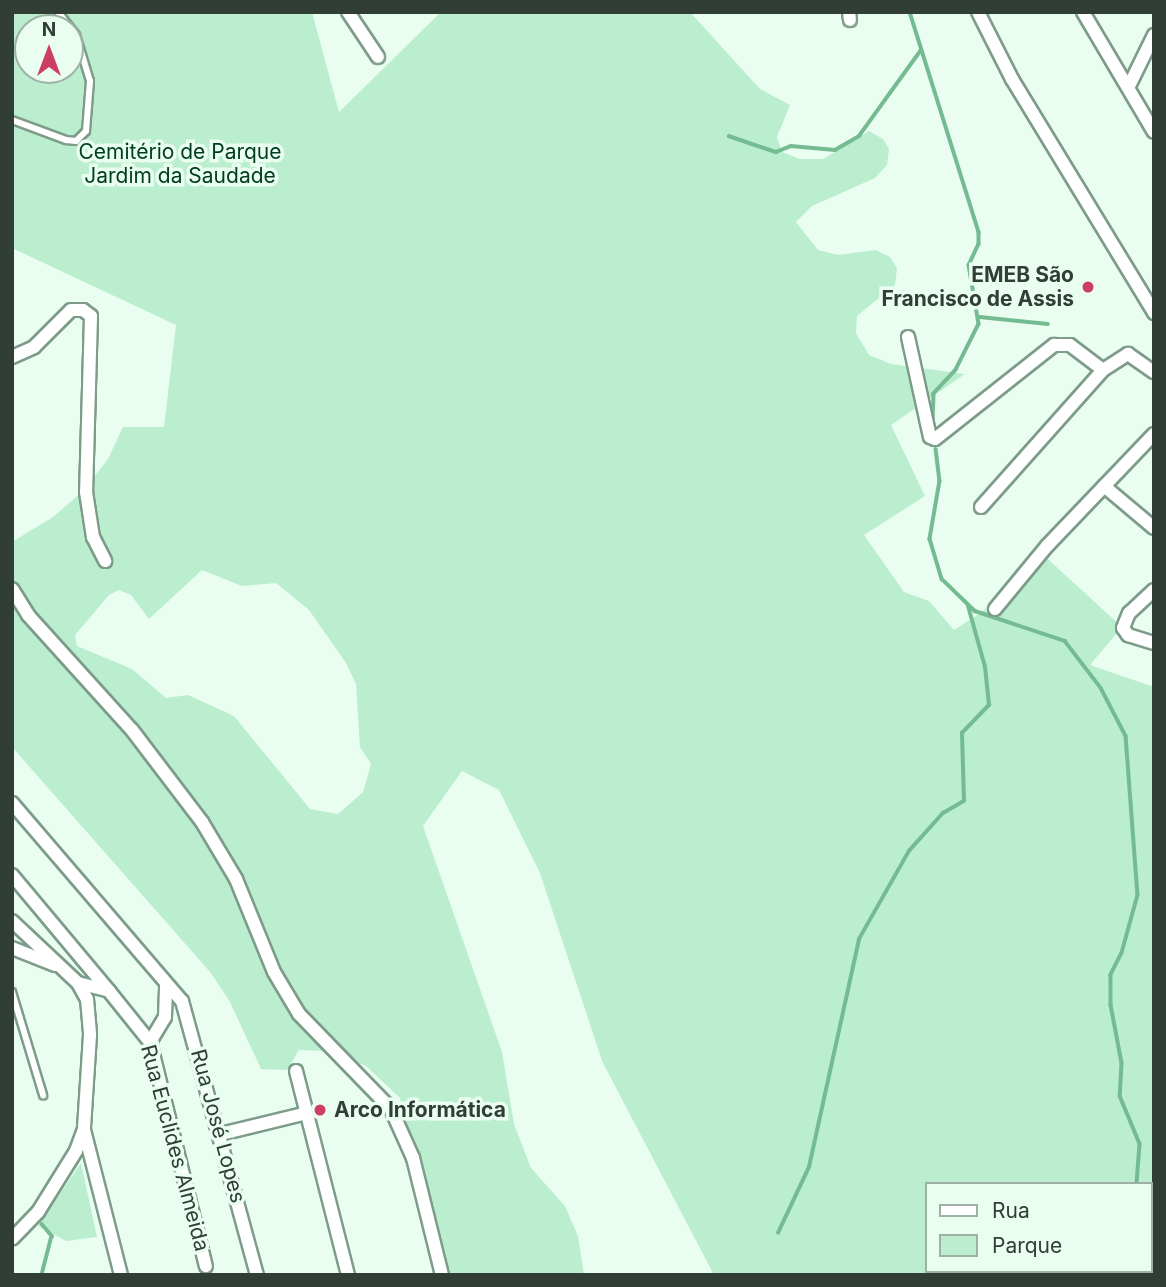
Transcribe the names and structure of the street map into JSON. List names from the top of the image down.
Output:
{
  "streets": {
    "street": ["Rua José Lopes", "Rua Euclides Almeida"]
  },
  "parks": ["Cemitério de Parque Jardim da Saudade"],
  "places": ["EMEB São Francisco de Assis", "Arco Informática"],
  "legend": ["Rua", "Parque"],
  "north": "top"
}
